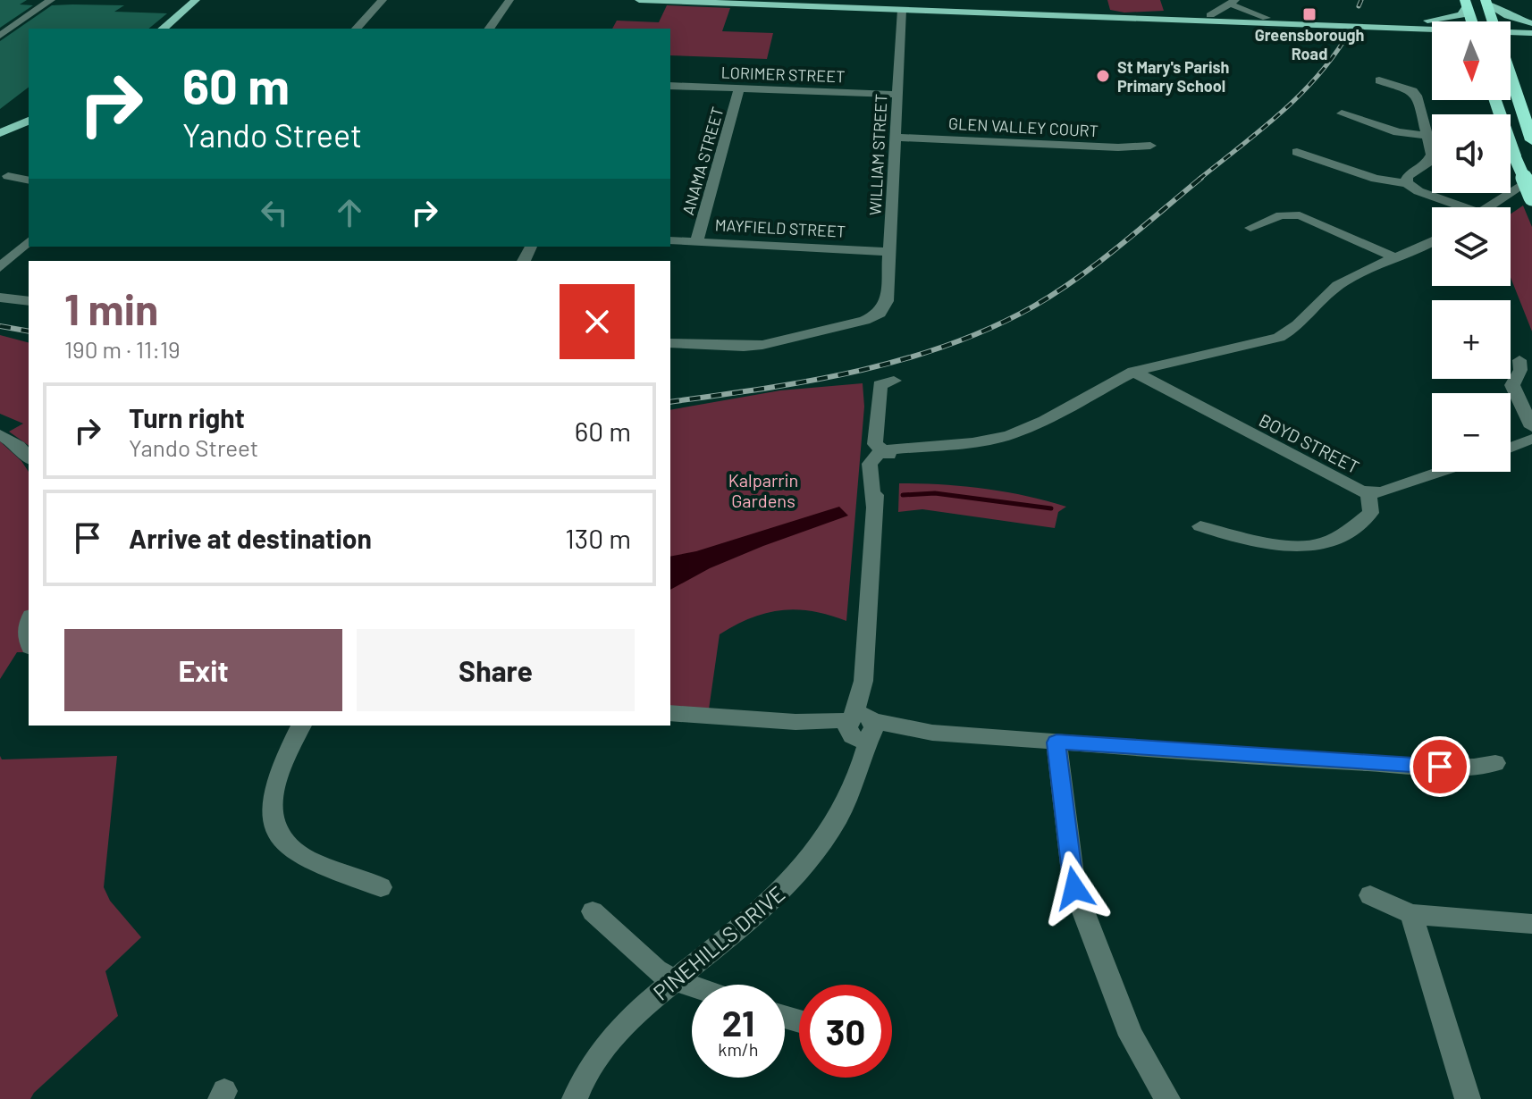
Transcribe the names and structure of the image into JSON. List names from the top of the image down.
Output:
{
  "streets": {
    "street": [
      "LORIMER STREET",
      "GLEN VALLEY COURT",
      "WILLIAM STREET",
      "ANAMA STREET",
      "MAYFIELD STREET",
      "BOYD STREET",
      "PINEHILLS DRIVE"
    ]
  },
  "crossings": [
    ["LORIMER STREET", "WILLIAM STREET"],
    ["LORIMER STREET", "ANAMA STREET"],
    ["GLEN VALLEY COURT", "WILLIAM STREET"],
    ["WILLIAM STREET", "MAYFIELD STREET"],
    ["ANAMA STREET", "MAYFIELD STREET"]
  ],
  "parks": ["Kalparrin Gardens"],
  "places": {
    "transit": ["Greensborough Road"],
    "other": ["St Mary's Parish Primary School"]
  },
  "north": "bottom",
  "page": {
    "map_buttons": ["+", "−"],
    "turn": ["60 m", "Yando Street"],
    "heading": ["1 min", "190 m · 11:19"],
    "list": [
      {
        "name": "Turn right",
        "note": "Yando Street",
        "value": "60 m"
      },
      {
        "name": "Arrive at destination",
        "value": "130 m"
      }
    ],
    "buttons": ["Exit", "Share"],
    "speed": "21 km/h",
    "limit": "30"
  }
}
